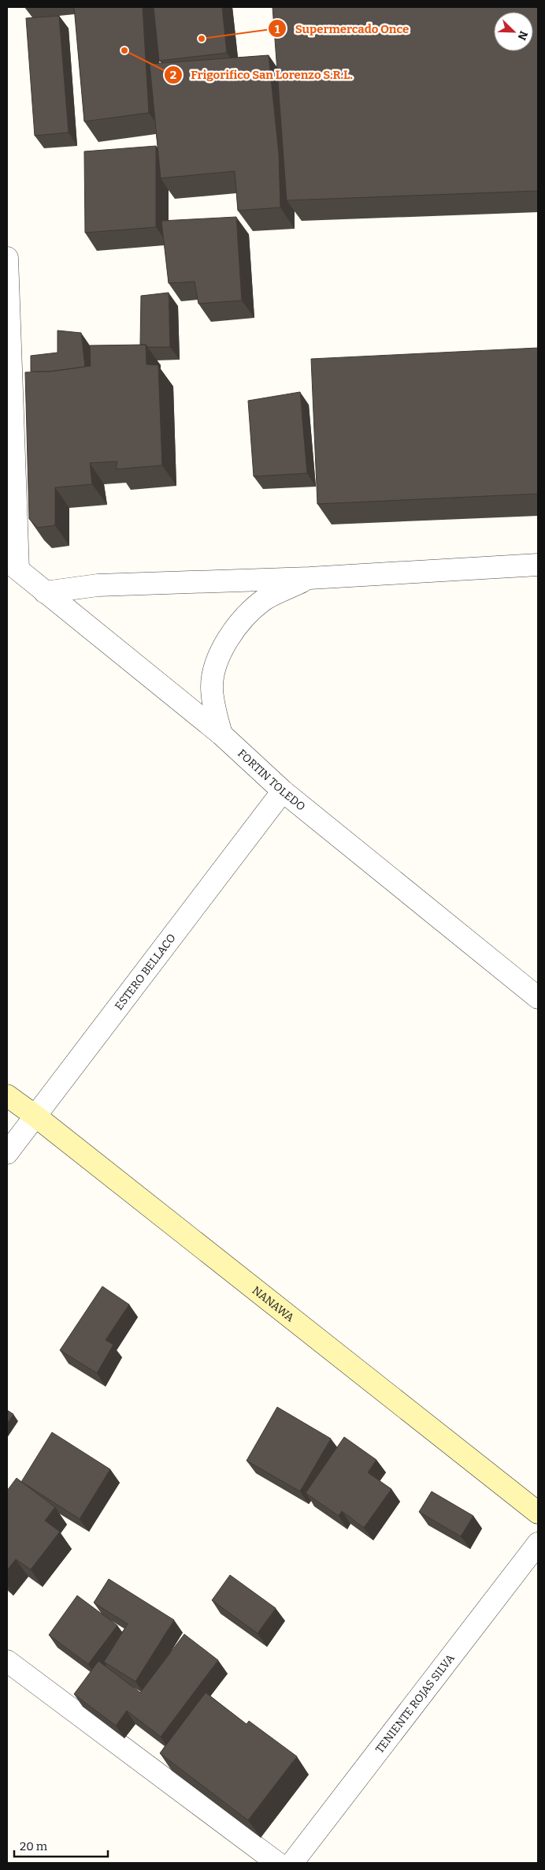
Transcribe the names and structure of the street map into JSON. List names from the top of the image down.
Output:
{
  "streets": {
    "street": [
      "FORTIN TOLEDO",
      "ESTERO BELLACO",
      "NANAWA",
      "TENIENTE ROJAS SILVA"
    ]
  },
  "crossings": [
    ["FORTIN TOLEDO", "ESTERO BELLACO"],
    ["ESTERO BELLACO", "NANAWA"]
  ],
  "places": ["Supermercado Once", "Frigorifico San Lorenzo S.R.L."],
  "scale_bar": "20 m",
  "north": "bottom right"
}
